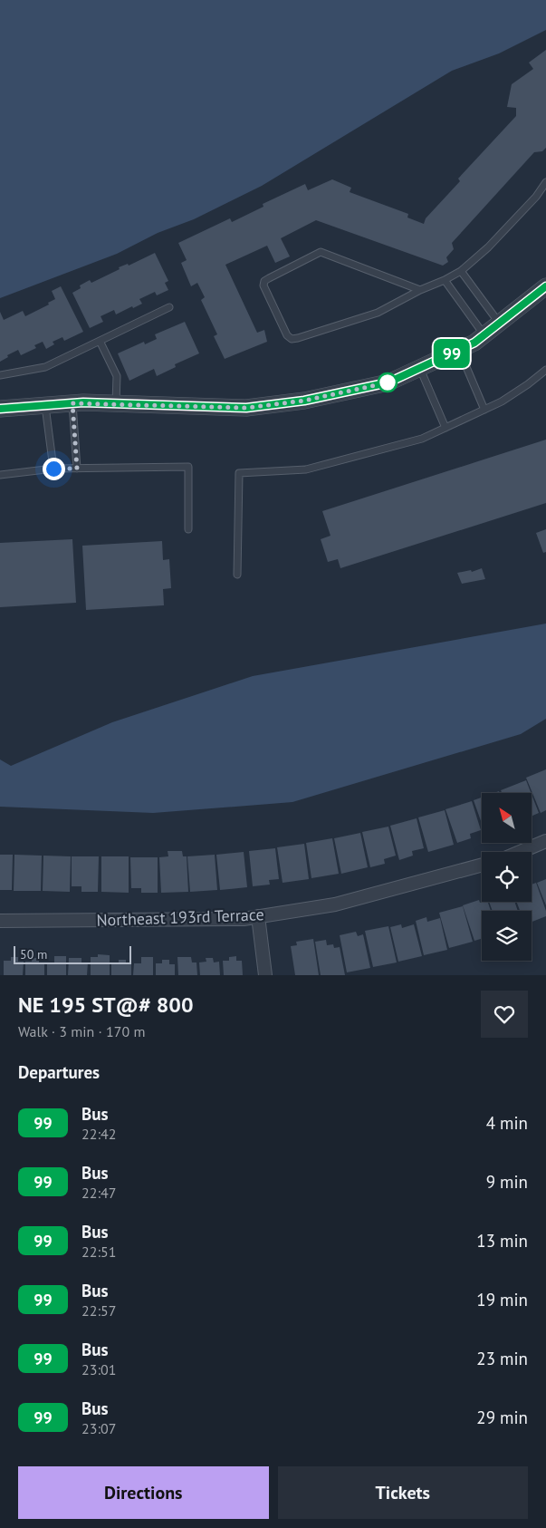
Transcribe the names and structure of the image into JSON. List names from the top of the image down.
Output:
{
  "streets": {
    "street": ["Northeast 193rd Terrace"]
  },
  "lines": ["bus line 99"],
  "scale_bar": "50 m",
  "north": "top left",
  "page": {
    "on_map": "99",
    "scale": "50 m",
    "heading": [
      ["NE 195 ST@# 800", "Walk · 3 min · 170 m"],
      "Departures"
    ],
    "list": [
      {
        "mark": "99",
        "name": "Bus",
        "note": "22:42",
        "value": "4 min"
      },
      {
        "mark": "99",
        "name": "Bus",
        "note": "22:47",
        "value": "9 min"
      },
      {
        "mark": "99",
        "name": "Bus",
        "note": "22:51",
        "value": "13 min"
      },
      {
        "mark": "99",
        "name": "Bus",
        "note": "22:57",
        "value": "19 min"
      },
      {
        "mark": "99",
        "name": "Bus",
        "note": "23:01",
        "value": "23 min"
      },
      {
        "mark": "99",
        "name": "Bus",
        "note": "23:07",
        "value": "29 min"
      }
    ],
    "buttons": ["Directions", "Tickets"]
  }
}
